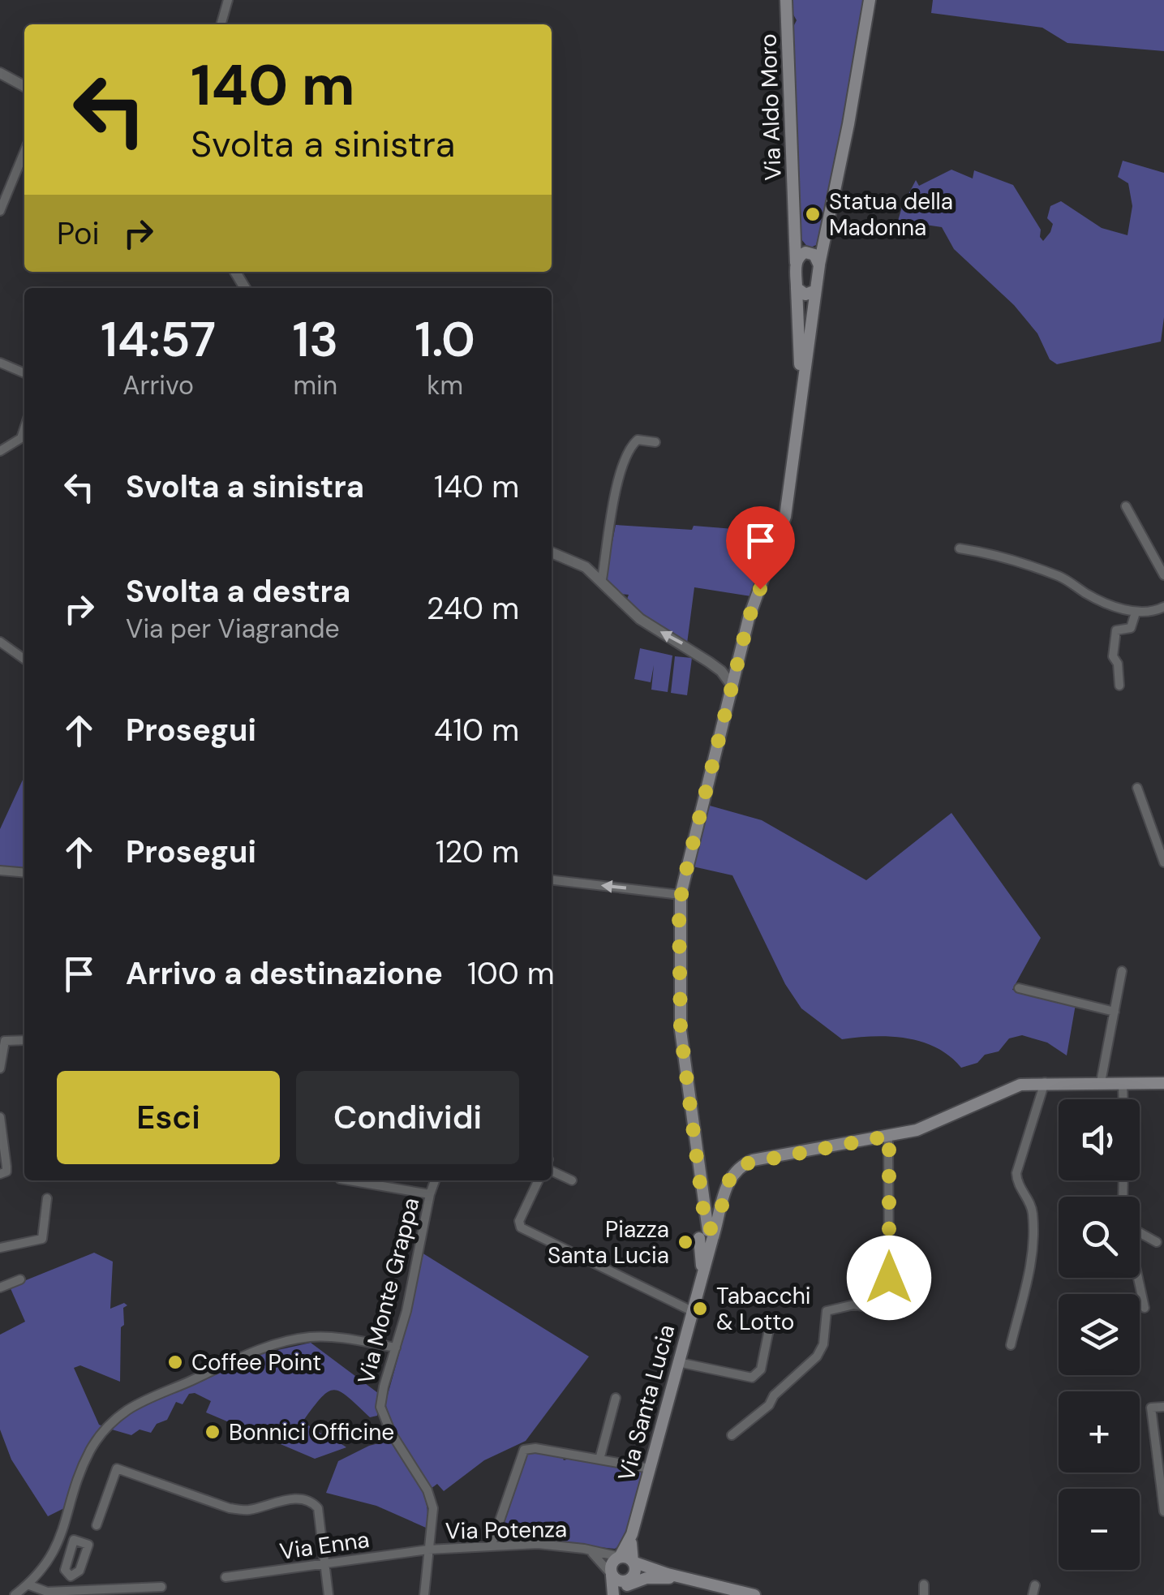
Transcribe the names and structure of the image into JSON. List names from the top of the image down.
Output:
{
  "streets": {
    "main road": ["Via Aldo Moro", "Via Santa Lucia"],
    "street": ["Via Monte Grappa", "Via Potenza", "Via Enna"]
  },
  "crossings": [
    ["Via Monte Grappa", "Via Potenza"],
    ["Via Monte Grappa", "Via Enna"],
    ["Via Potenza", "Via Enna"]
  ],
  "places": [
    "Statua della Madonna",
    "Piazza Santa Lucia",
    "Tabacchi & Lotto",
    "Coffee Point",
    "Bonnici Officine"
  ],
  "page": {
    "turn": ["140 m", "Svolta a sinistra"],
    "then": "Poi",
    "eta": [
      "14:57",
      "Arrivo",
      "13",
      "min",
      "1.0",
      "km"
    ],
    "list": [
      {
        "name": "Svolta a sinistra",
        "value": "140 m"
      },
      {
        "name": "Svolta a destra",
        "note": "Via per Viagrande",
        "value": "240 m"
      },
      {
        "name": "Prosegui",
        "value": "410 m"
      },
      {
        "name": "Prosegui",
        "value": "120 m"
      },
      {
        "name": "Arrivo a destinazione",
        "value": "100 m"
      }
    ],
    "buttons": ["Esci", "Condividi"],
    "map_buttons": ["+", "−"]
  }
}
